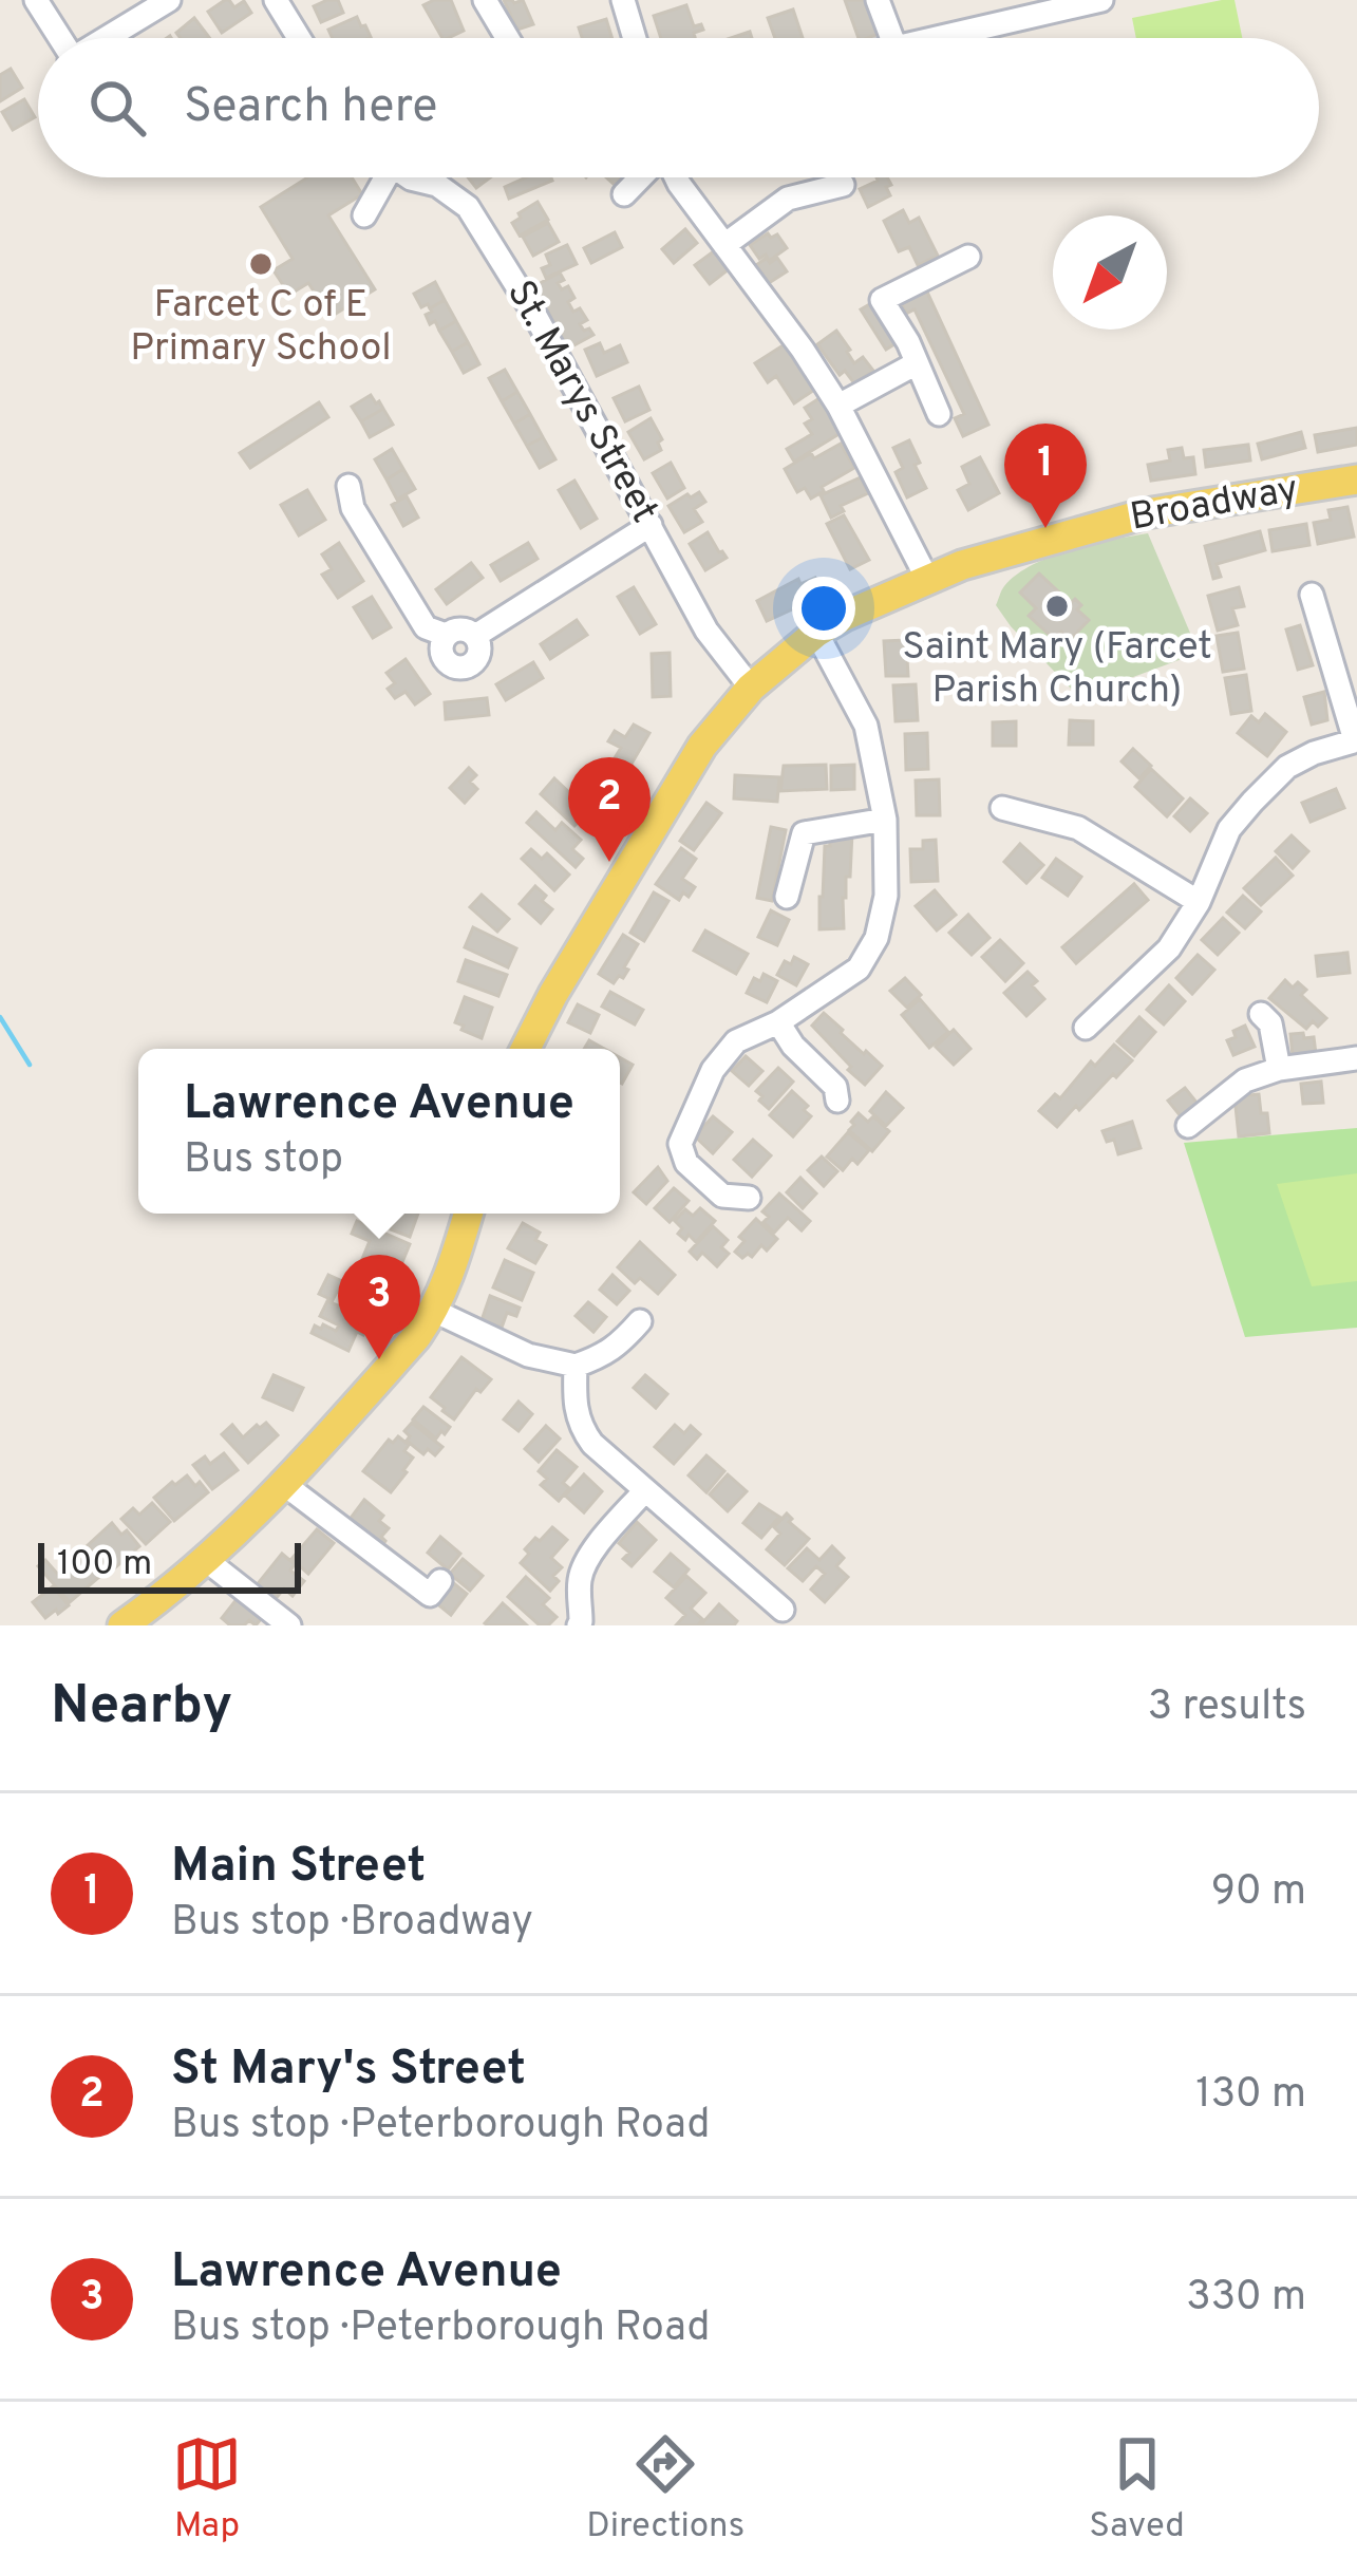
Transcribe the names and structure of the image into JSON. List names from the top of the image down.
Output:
{
  "streets": {
    "main road": ["Broadway"],
    "street": ["St. Marys Street"]
  },
  "crossings": [
    ["St. Marys Street", "Broadway"]
  ],
  "places": ["Farcet C of E Primary School", "Saint Mary (Farcet Parish Church)"],
  "scale_bar": "100 m",
  "north": "bottom left",
  "page": {
    "search": "Search here",
    "pins": ["1", "2", "3"],
    "popup": ["Lawrence Avenue", "Bus stop"],
    "scale": "100 m",
    "heading": ["Nearby", "3 results"],
    "list": [
      {
        "mark": "1",
        "name": "Main Street",
        "note": "Bus stop · Broadway",
        "value": "90 m"
      },
      {
        "mark": "2",
        "name": "St Mary's Street",
        "note": "Bus stop · Peterborough Road",
        "value": "130 m"
      },
      {
        "mark": "3",
        "name": "Lawrence Avenue",
        "note": "Bus stop · Peterborough Road",
        "value": "330 m"
      }
    ],
    "nav": ["Map", "Directions", "Saved"]
  }
}
